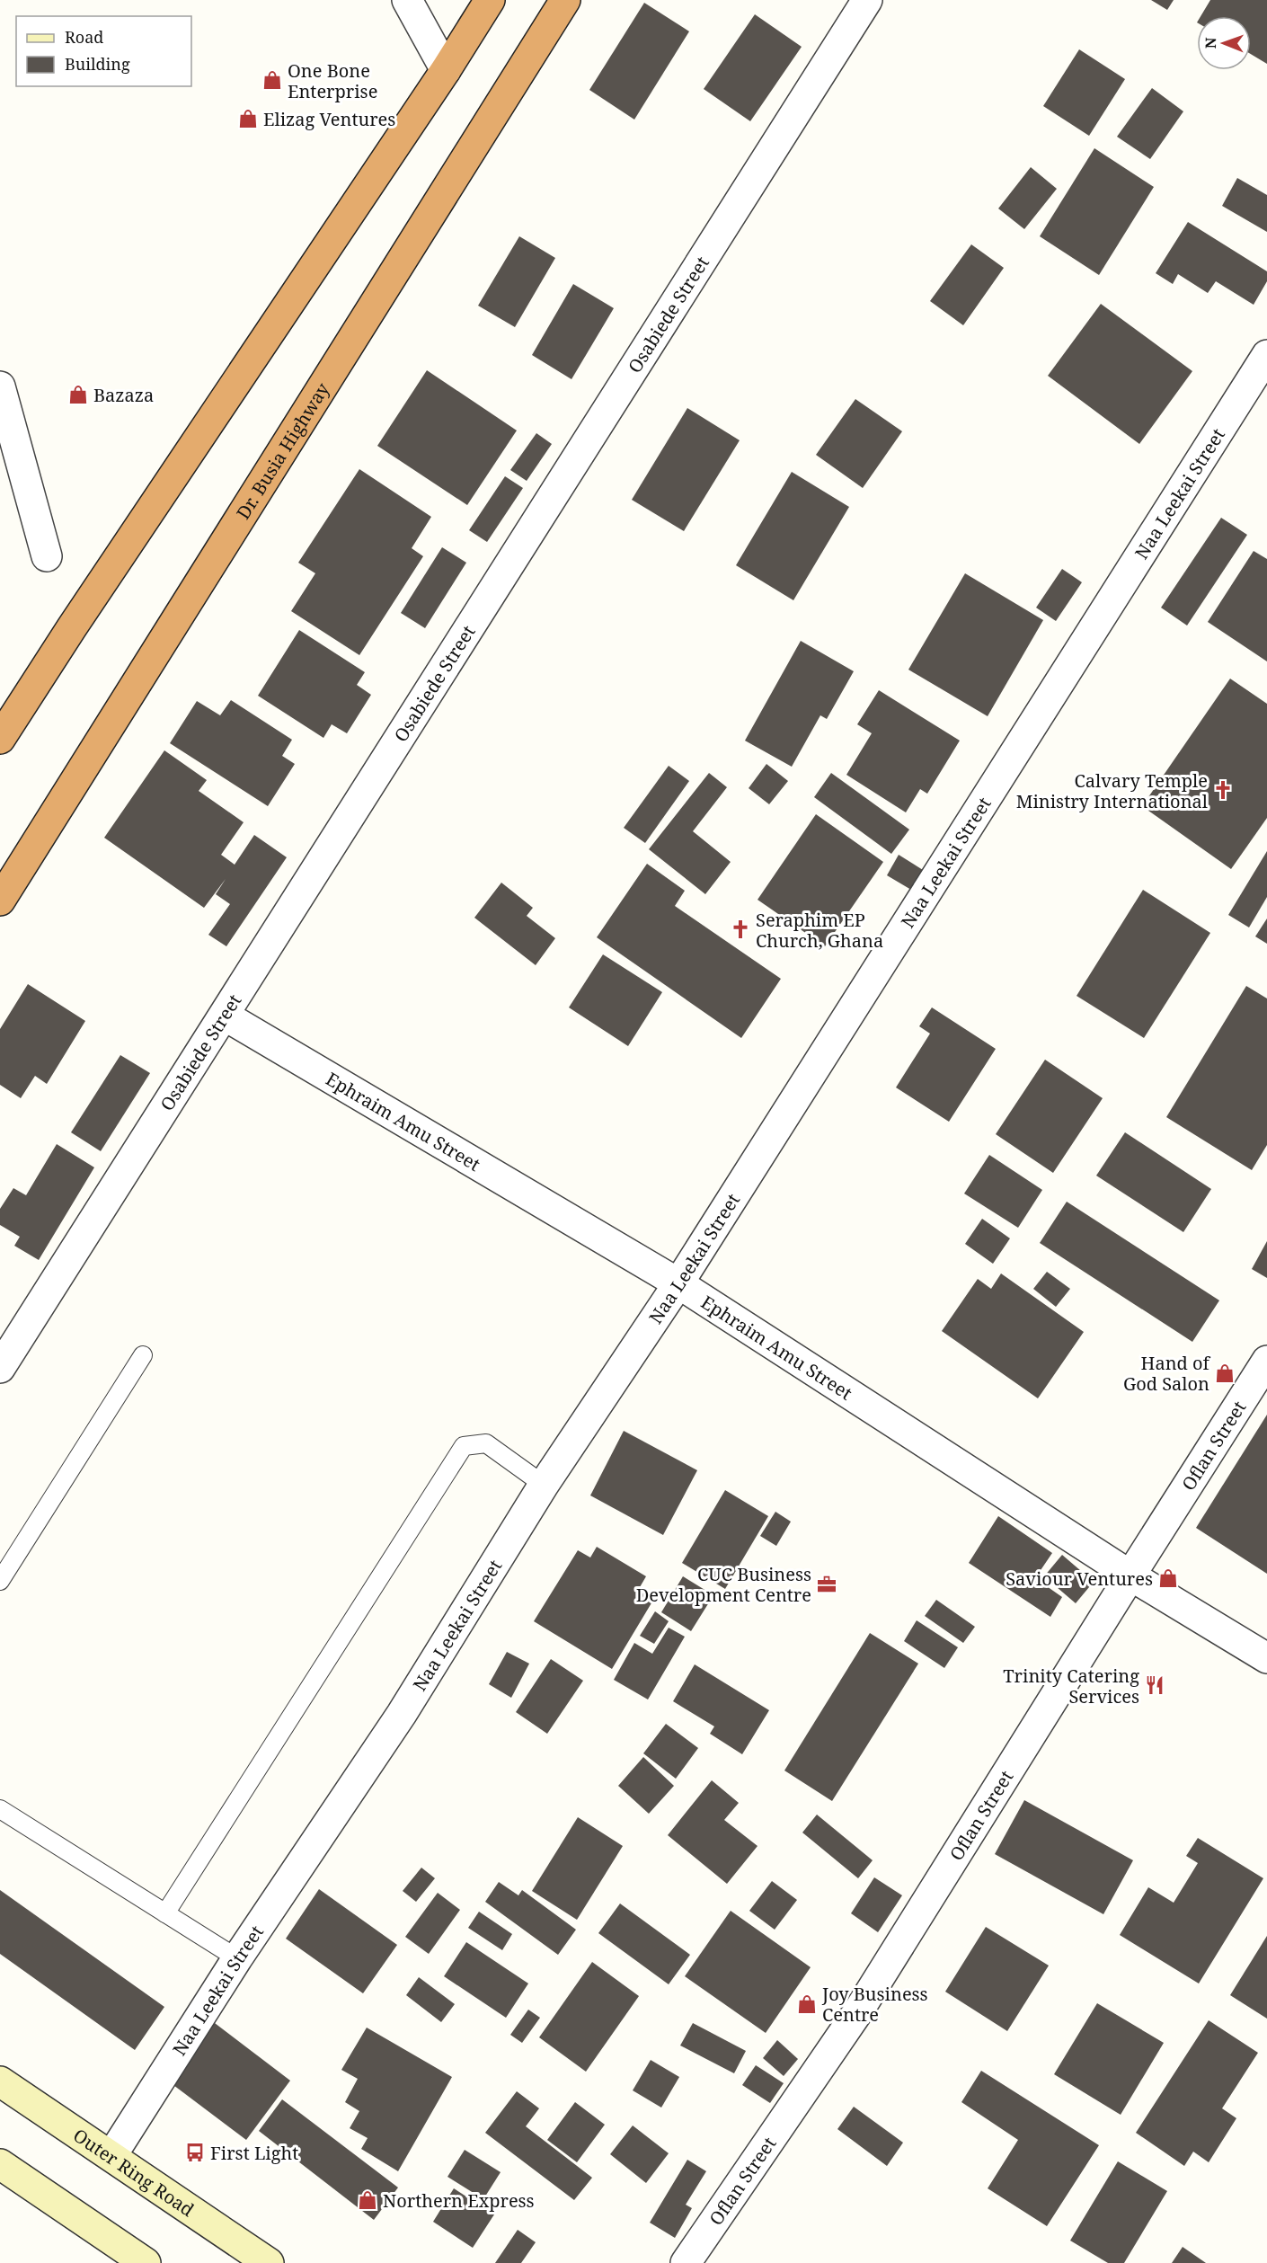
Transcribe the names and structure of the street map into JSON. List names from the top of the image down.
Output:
{
  "streets": {
    "highway": ["Dr. Busia Highway"],
    "main road": ["Outer Ring Road"],
    "street": [
      "Osabiede Street",
      "Naa Leekai Street",
      "Ephraim Amu Street",
      "Oflan Street"
    ]
  },
  "crossings": [
    ["Osabiede Street", "Ephraim Amu Street"],
    ["Naa Leekai Street", "Ephraim Amu Street"],
    ["Naa Leekai Street", "Outer Ring Road"],
    ["Ephraim Amu Street", "Oflan Street"]
  ],
  "places": {
    "shop": [
      "One Bone Enterprise",
      "Elizag Ventures",
      "Bazaza",
      "Hand of God Salon",
      "Saviour Ventures",
      "Joy Business Centre",
      "Northern Express"
    ],
    "church": ["Calvary Temple Ministry International", "Seraphim EP Church, Ghana"],
    "office": ["CUC Business Development Centre"],
    "restaurant": ["Trinity Catering Services"],
    "bus stop": ["First Light"]
  },
  "legend": ["Road", "Building"],
  "north": "left"
}
